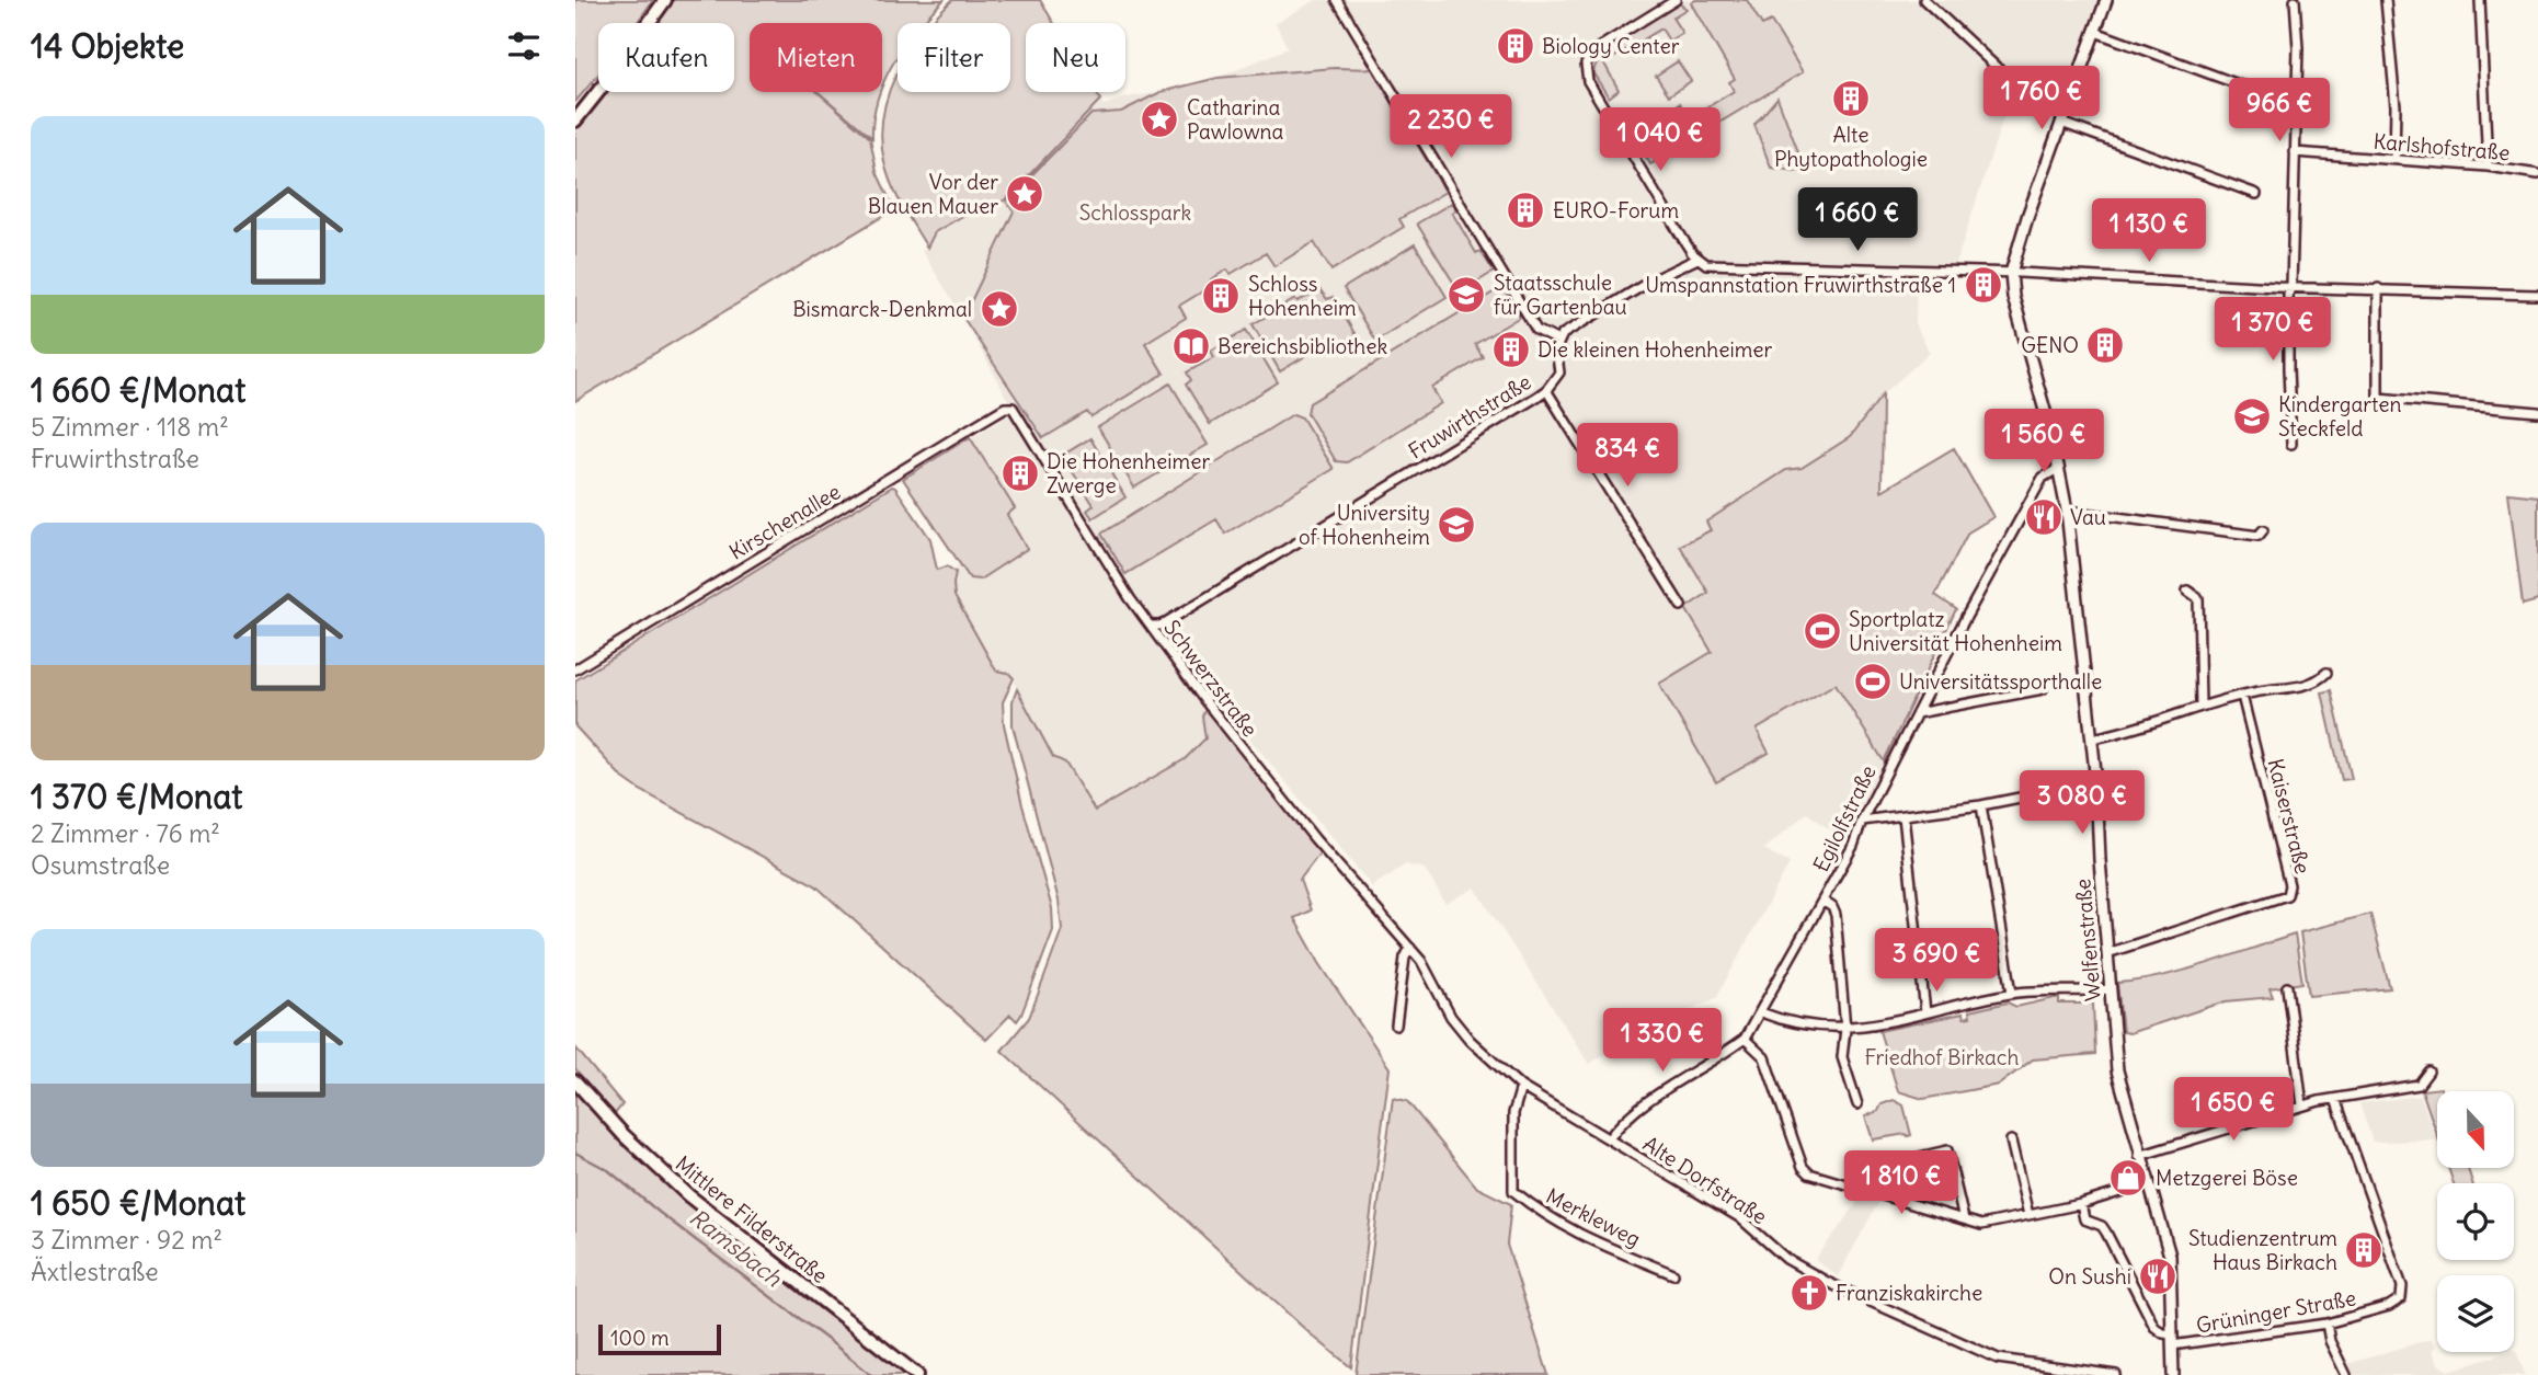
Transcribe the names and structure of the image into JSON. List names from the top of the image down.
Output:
{
  "streets": {
    "main road": ["Mittlere Filderstraße"],
    "street": [
      "Karlshofstraße",
      "Fruwirthstraße",
      "Kirschenallee",
      "Schwerzstraße",
      "Kaiserstraße",
      "Egilolfstraße",
      "Welfenstraße",
      "Alte Dorfstraße",
      "Merkleweg",
      "Grüninger Straße"
    ]
  },
  "crossings": [
    ["Fruwirthstraße", "Schwerzstraße"],
    ["Kirschenallee", "Schwerzstraße"],
    ["Schwerzstraße", "Alte Dorfstraße"],
    ["Kaiserstraße", "Welfenstraße"],
    ["Egilolfstraße", "Welfenstraße"],
    ["Egilolfstraße", "Alte Dorfstraße"],
    ["Welfenstraße", "Grüninger Straße"],
    ["Alte Dorfstraße", "Merkleweg"]
  ],
  "water": ["Ramsbach"],
  "parks": ["Schlosspark", "Friedhof Birkach"],
  "places": {
    "building": [
      "Biology Center",
      "Alte Phytopathologie",
      "EURO-Forum",
      "Umspannstation Fruwirthstraße 1",
      "Schloss Hohenheim",
      "GENO",
      "Die kleinen Hohenheimer",
      "Die Hohenheimer Zwerge",
      "Studienzentrum Haus Birkach"
    ],
    "place": ["Catharina Pawlowna", "Vor der Blauen Mauer", "Bismarck-Denkmal"],
    "school or university": ["Staatsschule für Gartenbau", "Kindergarten Steckfeld", "University of Hohenheim"],
    "library": ["Bereichsbibliothek"],
    "restaurant": ["Vau", "On Sushi"],
    "sports": ["Sportplatz Universität Hohenheim", "Universitätssporthalle"],
    "shop": ["Metzgerei Böse"],
    "church": ["Franziskakirche"]
  },
  "scale_bar": "100 m",
  "north": "bottom",
  "page": {
    "heading": "14 Objekte",
    "chip": [
      "Kaufen",
      "Mieten",
      "Filter",
      "Neu"
    ],
    "price": [
      "1 760 €",
      "966 €",
      "2 230 €",
      "1 040 €",
      "1 660 €",
      "1 130 €",
      "1 370 €",
      "1 560 €",
      "834 €",
      "3 080 €",
      "3 690 €",
      "1 330 €",
      "1 650 €",
      "1 810 €"
    ],
    "list": [
      {
        "name": "1 660 €/Monat",
        "note": "5 Zimmer · 118 m² · Fruwirthstraße"
      },
      {
        "name": "1 370 €/Monat",
        "note": "2 Zimmer · 76 m² · Osumstraße"
      },
      {
        "name": "1 650 €/Monat",
        "note": "3 Zimmer · 92 m² · Äxtlestraße"
      }
    ],
    "scale": "100 m"
  }
}
